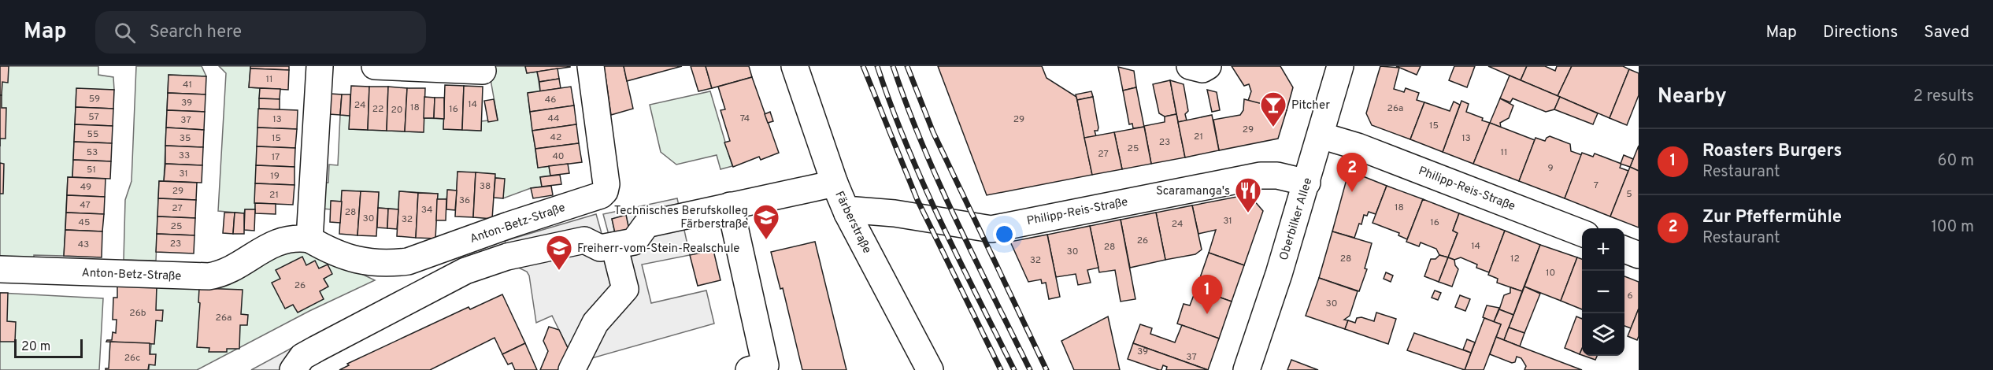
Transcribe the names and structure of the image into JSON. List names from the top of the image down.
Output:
{
  "streets": {
    "street": [
      "Philipp-Reis-Straße",
      "Oberbilker Allee",
      "Färberstraße",
      "Anton-Betz-Straße"
    ]
  },
  "crossings": [
    ["Philipp-Reis-Straße", "Oberbilker Allee"],
    ["Philipp-Reis-Straße", "Färberstraße"]
  ],
  "places": {
    "bar": ["Pitcher"],
    "restaurant": ["Scaramanga's"],
    "school or university": ["Technisches Berufskolleg Färberstraße", "Freiherr-vom-Stein-Realschule"]
  },
  "house_numbers": [
    "11",
    "41",
    "59",
    "46",
    "39",
    "14",
    "24",
    "18",
    "26a",
    "22",
    "16",
    "20",
    "57",
    "44",
    "74",
    "13",
    "29",
    "37",
    "15",
    "29",
    "55",
    "21",
    "42",
    "35",
    "15",
    "13",
    "23",
    "25",
    "53",
    "11",
    "27",
    "33",
    "40",
    "17",
    "9",
    "51",
    "31",
    "19",
    "7",
    "38",
    "49",
    "29",
    "5",
    "21",
    "36",
    "47",
    "18",
    "27",
    "34",
    "28",
    "30",
    "32",
    "31",
    "45",
    "16",
    "24",
    "25",
    "26",
    "23",
    "43",
    "14",
    "28",
    "30",
    "28",
    "12",
    "32",
    "10",
    "26",
    "6",
    "30",
    "26b",
    "26a",
    "39",
    "37",
    "26c"
  ],
  "scale_bar": "20 m",
  "page": {
    "header": "Map",
    "search": "Search here",
    "nav": ["Map", "Directions", "Saved"],
    "heading": ["Nearby", "2 results"],
    "list": [
      {
        "mark": "1",
        "name": "Roasters Burgers",
        "note": "Restaurant",
        "value": "60 m"
      },
      {
        "mark": "2",
        "name": "Zur Pfeffermühle",
        "note": "Restaurant",
        "value": "100 m"
      }
    ],
    "pins": ["2", "1"],
    "map_buttons": ["+", "−"],
    "scale": "20 m"
  }
}
